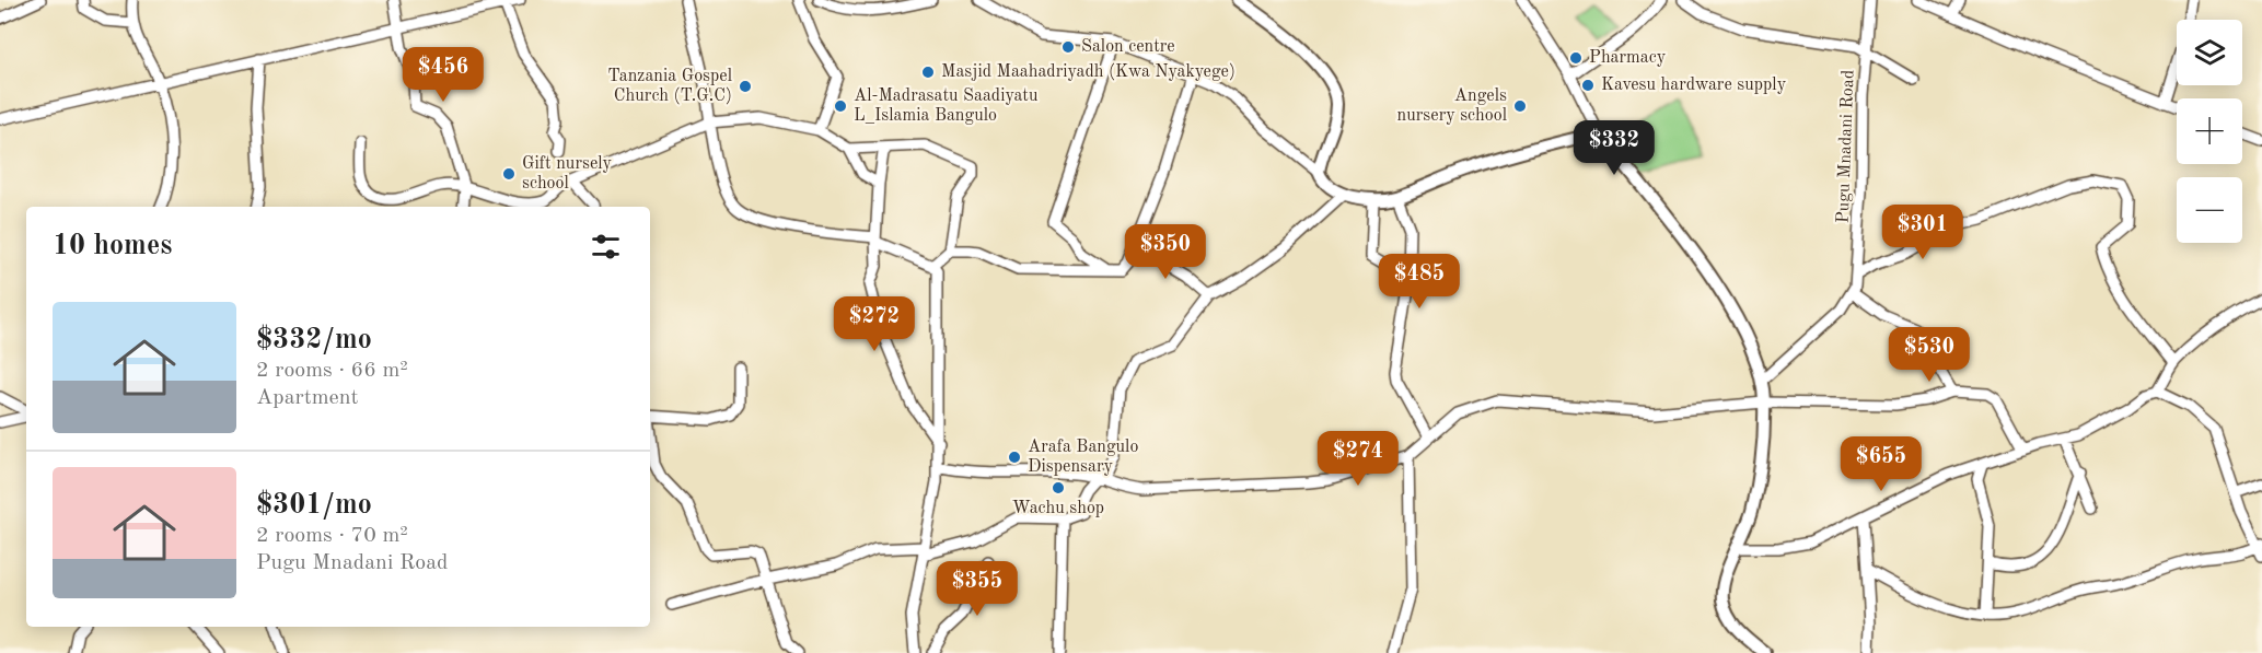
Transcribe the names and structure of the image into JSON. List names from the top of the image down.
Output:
{
  "streets": {
    "street": ["Pugu Mnadani Road"]
  },
  "places": [
    "Salon centre",
    "Pharmacy",
    "Masjid Maahadriyadh (Kwa Nyakyege)",
    "Kavesu hardware supply",
    "Tanzania Gospel Church (T.G.C)",
    "Al-Madrasatu Saadiyatu L_Islamia Bangulo",
    "Angels nursery school",
    "Gift nursely school",
    "Arafa Bangulo Dispensary",
    "Wachu shop"
  ],
  "page": {
    "map_buttons": ["+", "−"],
    "price": [
      "$456",
      "$332",
      "$301",
      "$350",
      "$485",
      "$272",
      "$530",
      "$274",
      "$655",
      "$355"
    ],
    "heading": "10 homes",
    "list": [
      {
        "name": "$332/mo",
        "note": "2 rooms · 66 m² · Apartment"
      },
      {
        "name": "$301/mo",
        "note": "2 rooms · 70 m² · Pugu Mnadani Road"
      }
    ]
  }
}
